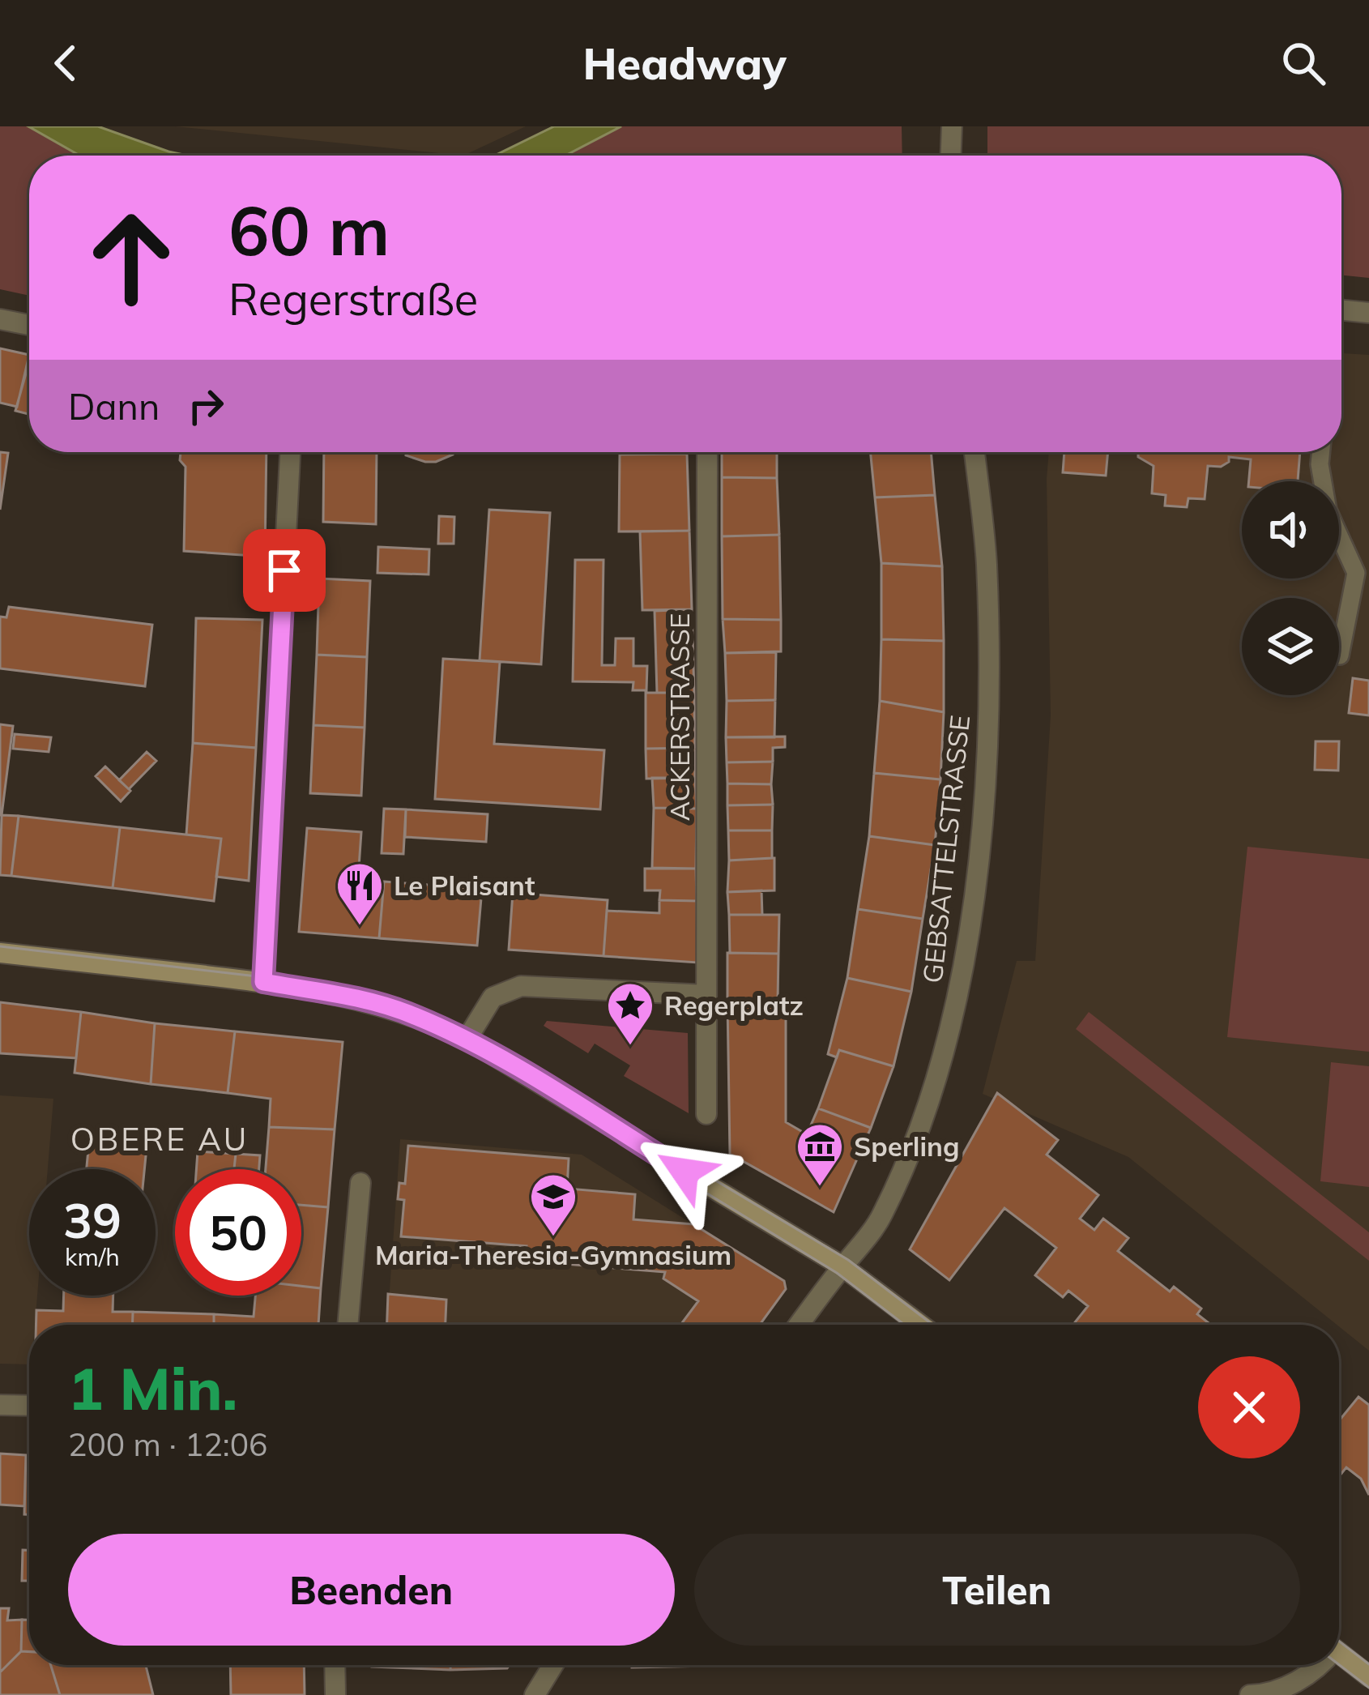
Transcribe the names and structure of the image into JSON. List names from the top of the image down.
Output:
{
  "streets": {
    "street": ["ACKERSTRASSE", "GEBSATTELSTRASSE"]
  },
  "districts": ["OBERE AU"],
  "places": {
    "restaurant": ["Le Plaisant"],
    "place": ["Regerplatz"],
    "museum": ["Sperling"],
    "school or university": ["Maria-Theresia-Gymnasium"]
  },
  "page": {
    "header": "Headway",
    "turn": ["60 m", "Regerstraße"],
    "then": "Dann",
    "speed": "39 km/h",
    "limit": "50",
    "heading": ["1 Min.", "200 m · 12:06"],
    "buttons": ["Beenden", "Teilen"]
  }
}
